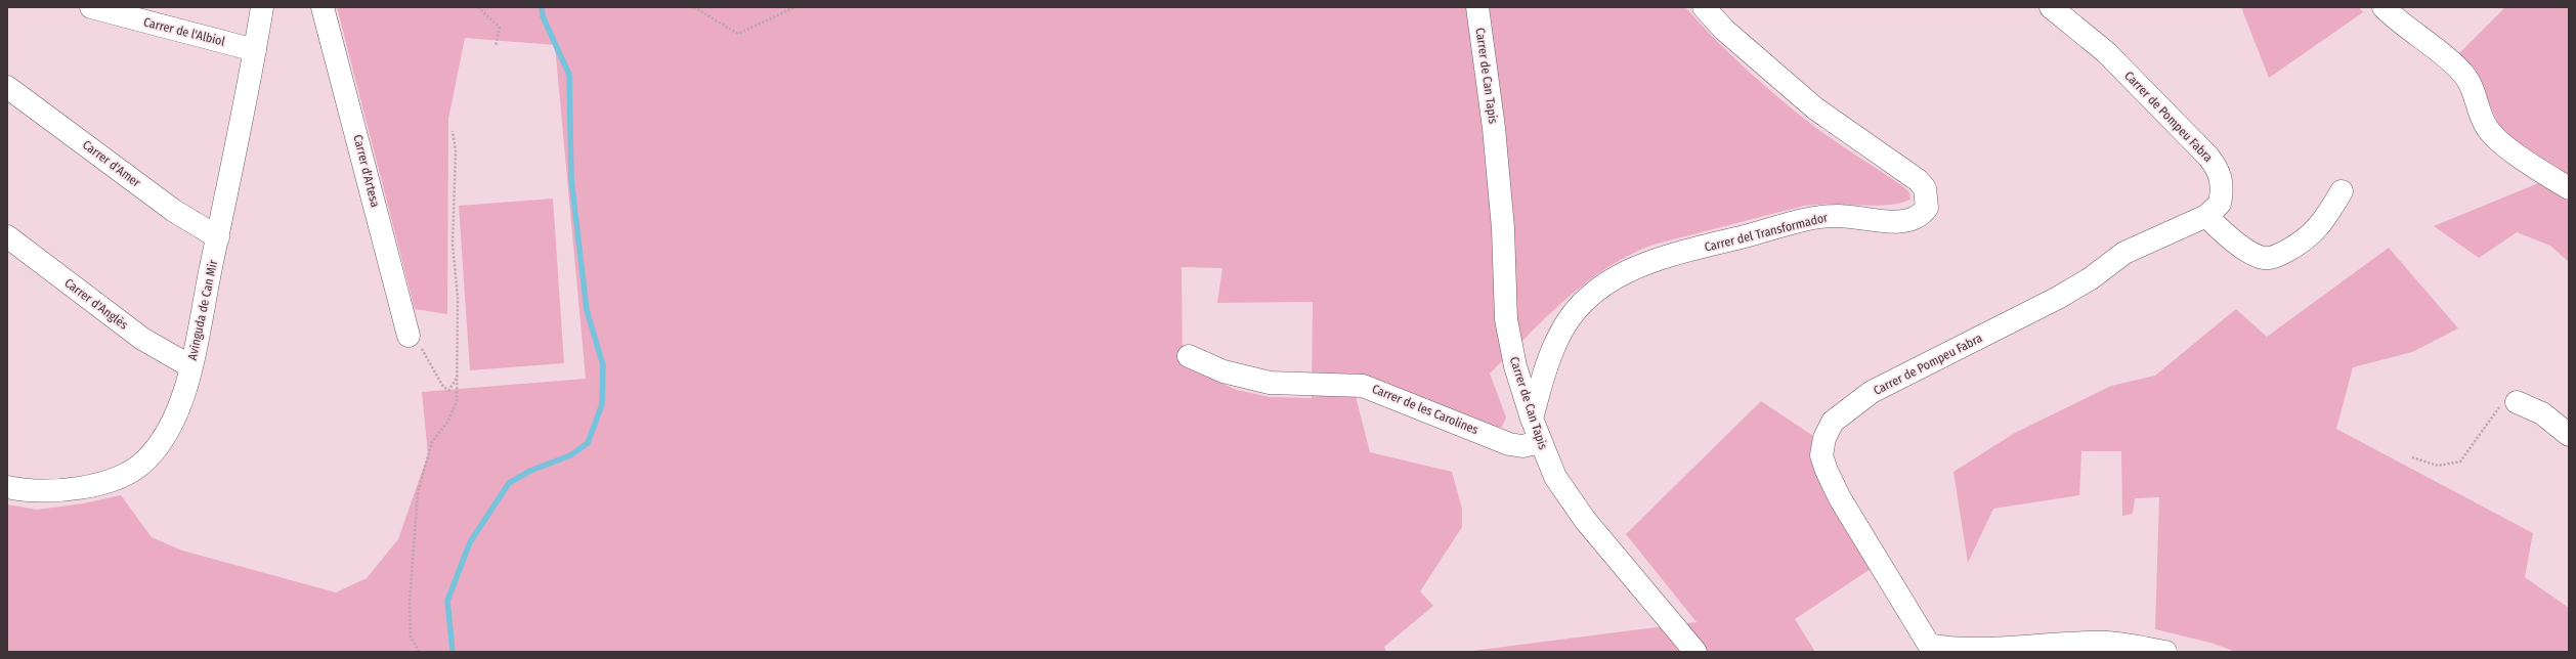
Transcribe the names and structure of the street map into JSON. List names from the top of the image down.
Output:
{
  "streets": {
    "street": [
      "Carrer de l'Albiol",
      "Carrer de Can Tapis",
      "Carrer de Pompeu Fabra",
      "Carrer d'Amer",
      "Carrer d'Artesa",
      "Carrer del Transformador",
      "Carrer d'Anglès",
      "Avinguda de Can Mir",
      "Carrer de les Carolines"
    ]
  },
  "crossings": [
    ["Carrer de l'Albiol", "Avinguda de Can Mir"],
    ["Carrer de Can Tapis", "Carrer del Transformador"],
    ["Carrer de Can Tapis", "Carrer de les Carolines"],
    ["Carrer d'Amer", "Avinguda de Can Mir"],
    ["Carrer d'Anglès", "Avinguda de Can Mir"]
  ]
}
